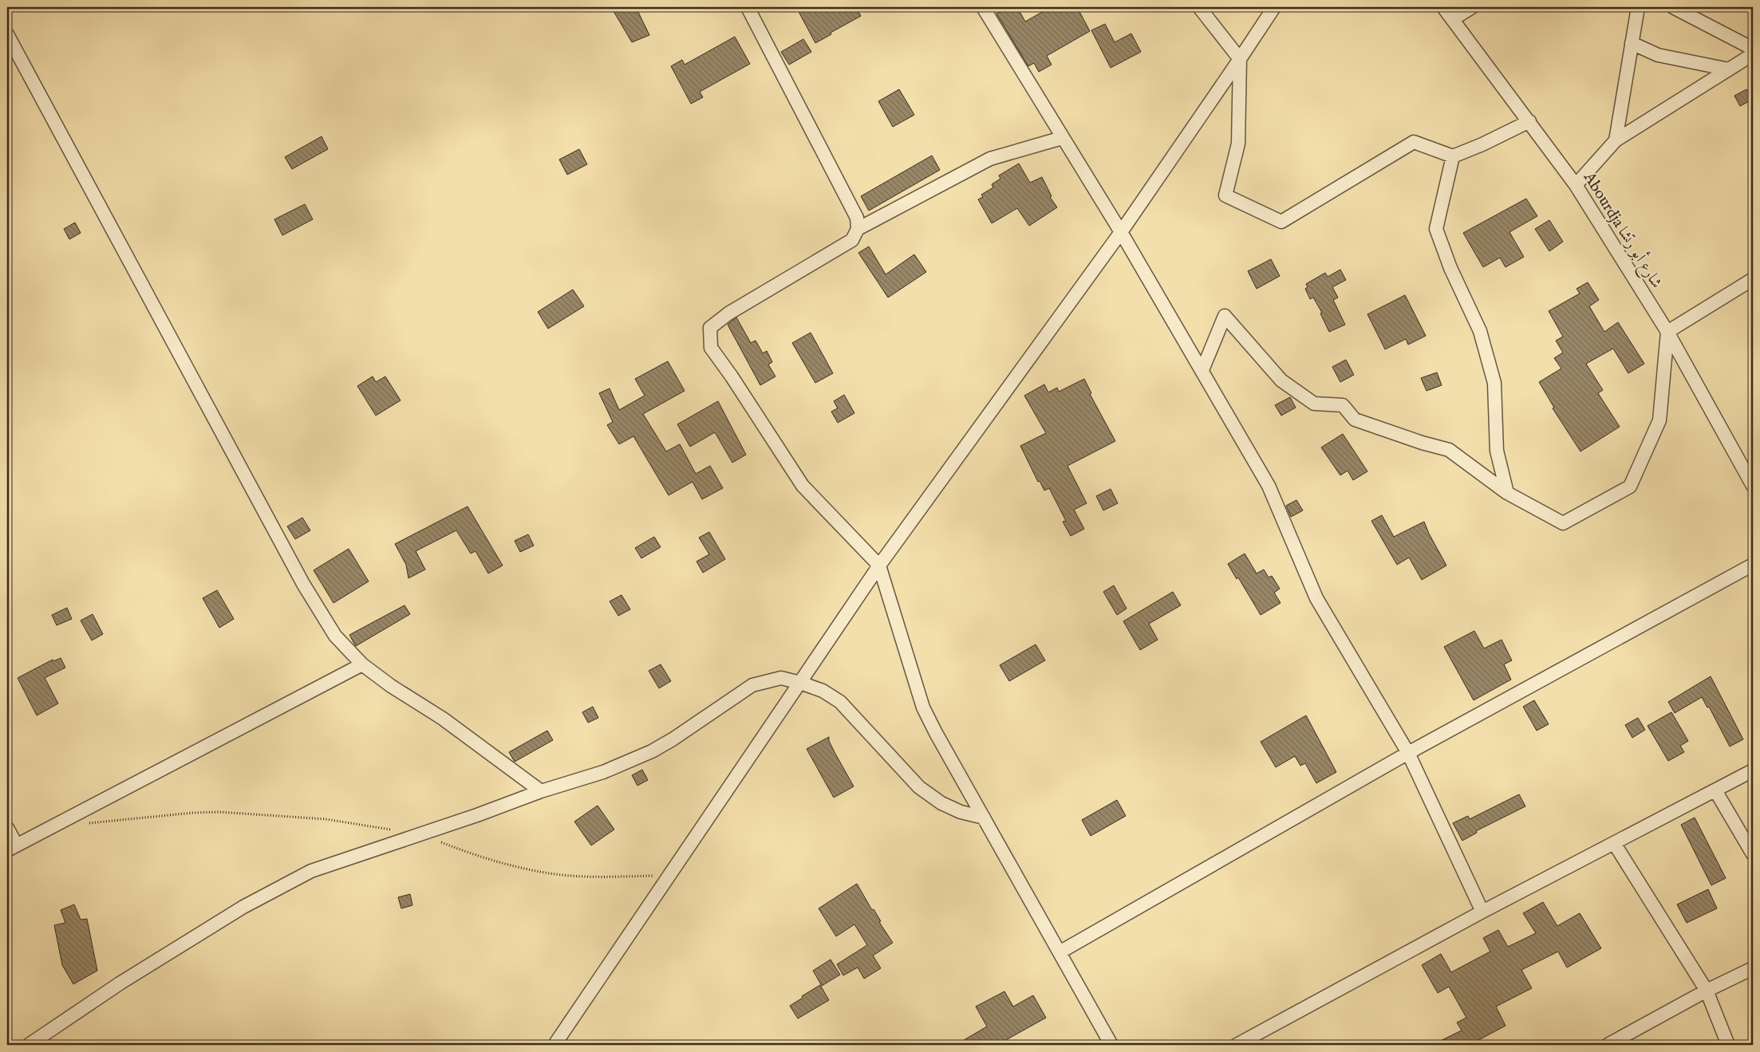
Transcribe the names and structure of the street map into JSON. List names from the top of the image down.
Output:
{
  "streets": {
    "street": ["Abourdja شارع أبو رتشا"]
  }
}
